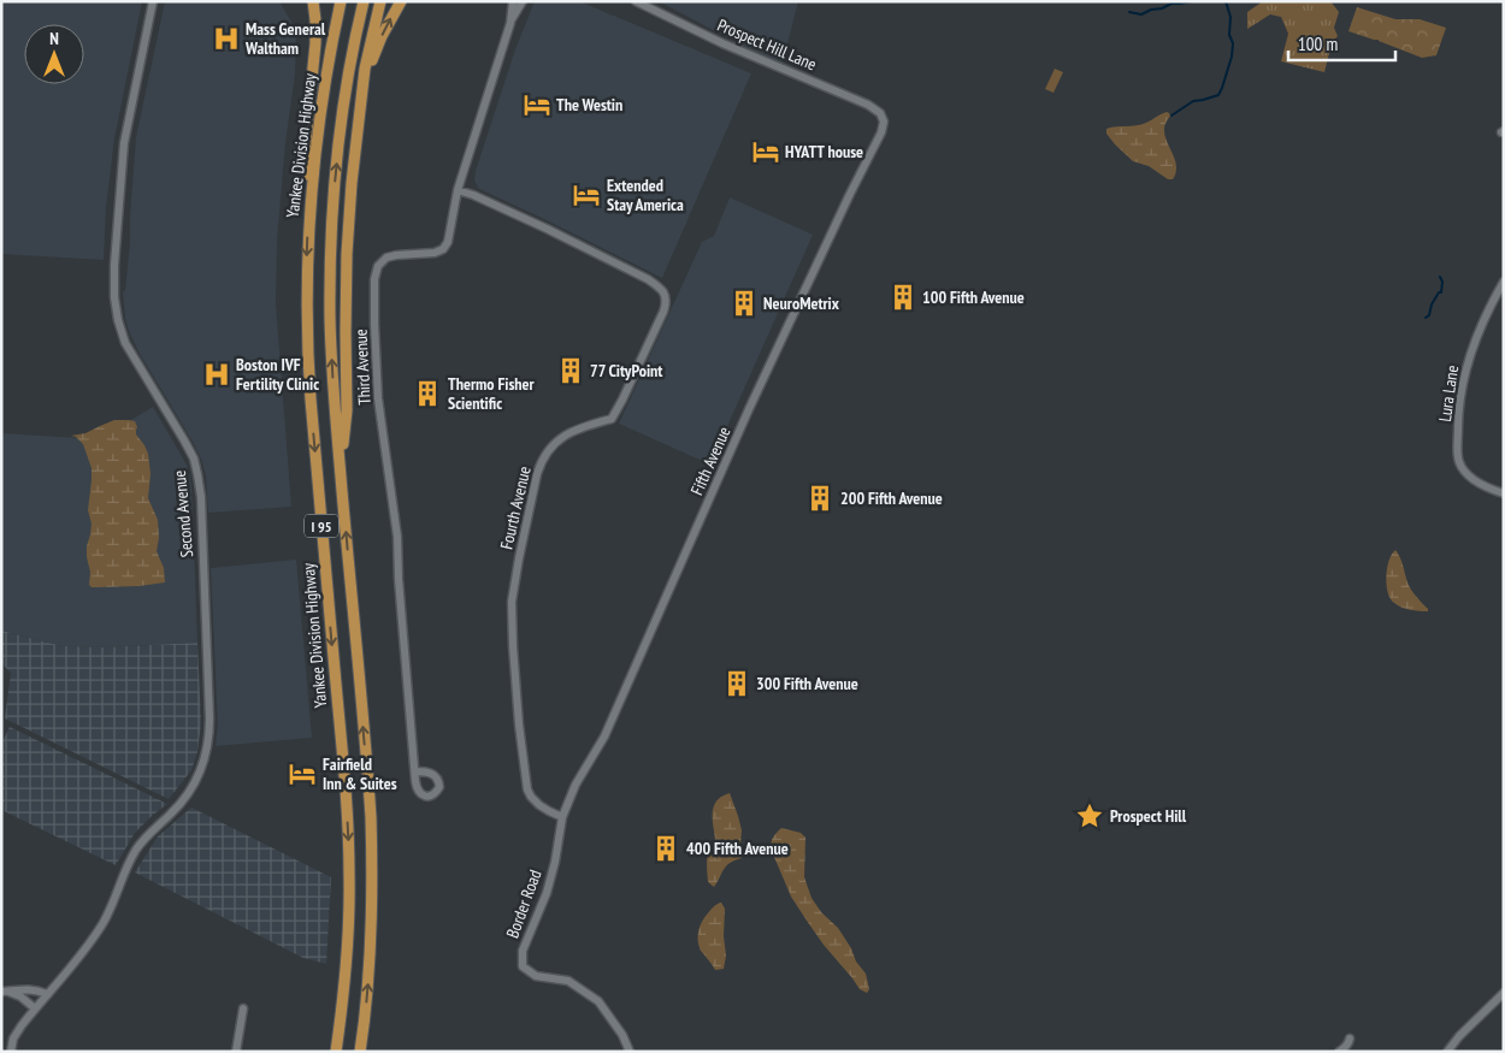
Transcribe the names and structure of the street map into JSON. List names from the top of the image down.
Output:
{
  "streets": {
    "highway": ["Yankee Division Highway", "I 95"],
    "street": [
      "Prospect Hill Lane",
      "Third Avenue",
      "Lura Lane",
      "Fifth Avenue",
      "Fourth Avenue",
      "Second Avenue",
      "Border Road"
    ]
  },
  "crossings": [
    ["Prospect Hill Lane", "Fifth Avenue"],
    ["Third Avenue", "Fourth Avenue"],
    ["Fifth Avenue", "Fourth Avenue"],
    ["Fifth Avenue", "Border Road"],
    ["Fourth Avenue", "Border Road"]
  ],
  "places": {
    "hospital": ["Mass General Waltham", "Boston IVF Fertility Clinic"],
    "hotel": [
      "The Westin",
      "HYATT house",
      "Extended Stay America",
      "Fairfield Inn & Suites"
    ],
    "building": [
      "100 Fifth Avenue",
      "NeuroMetrix",
      "77 CityPoint",
      "Thermo Fisher Scientific",
      "200 Fifth Avenue",
      "300 Fifth Avenue",
      "400 Fifth Avenue"
    ],
    "place": ["Prospect Hill"]
  },
  "scale_bar": "100 m",
  "north": "top"
}
